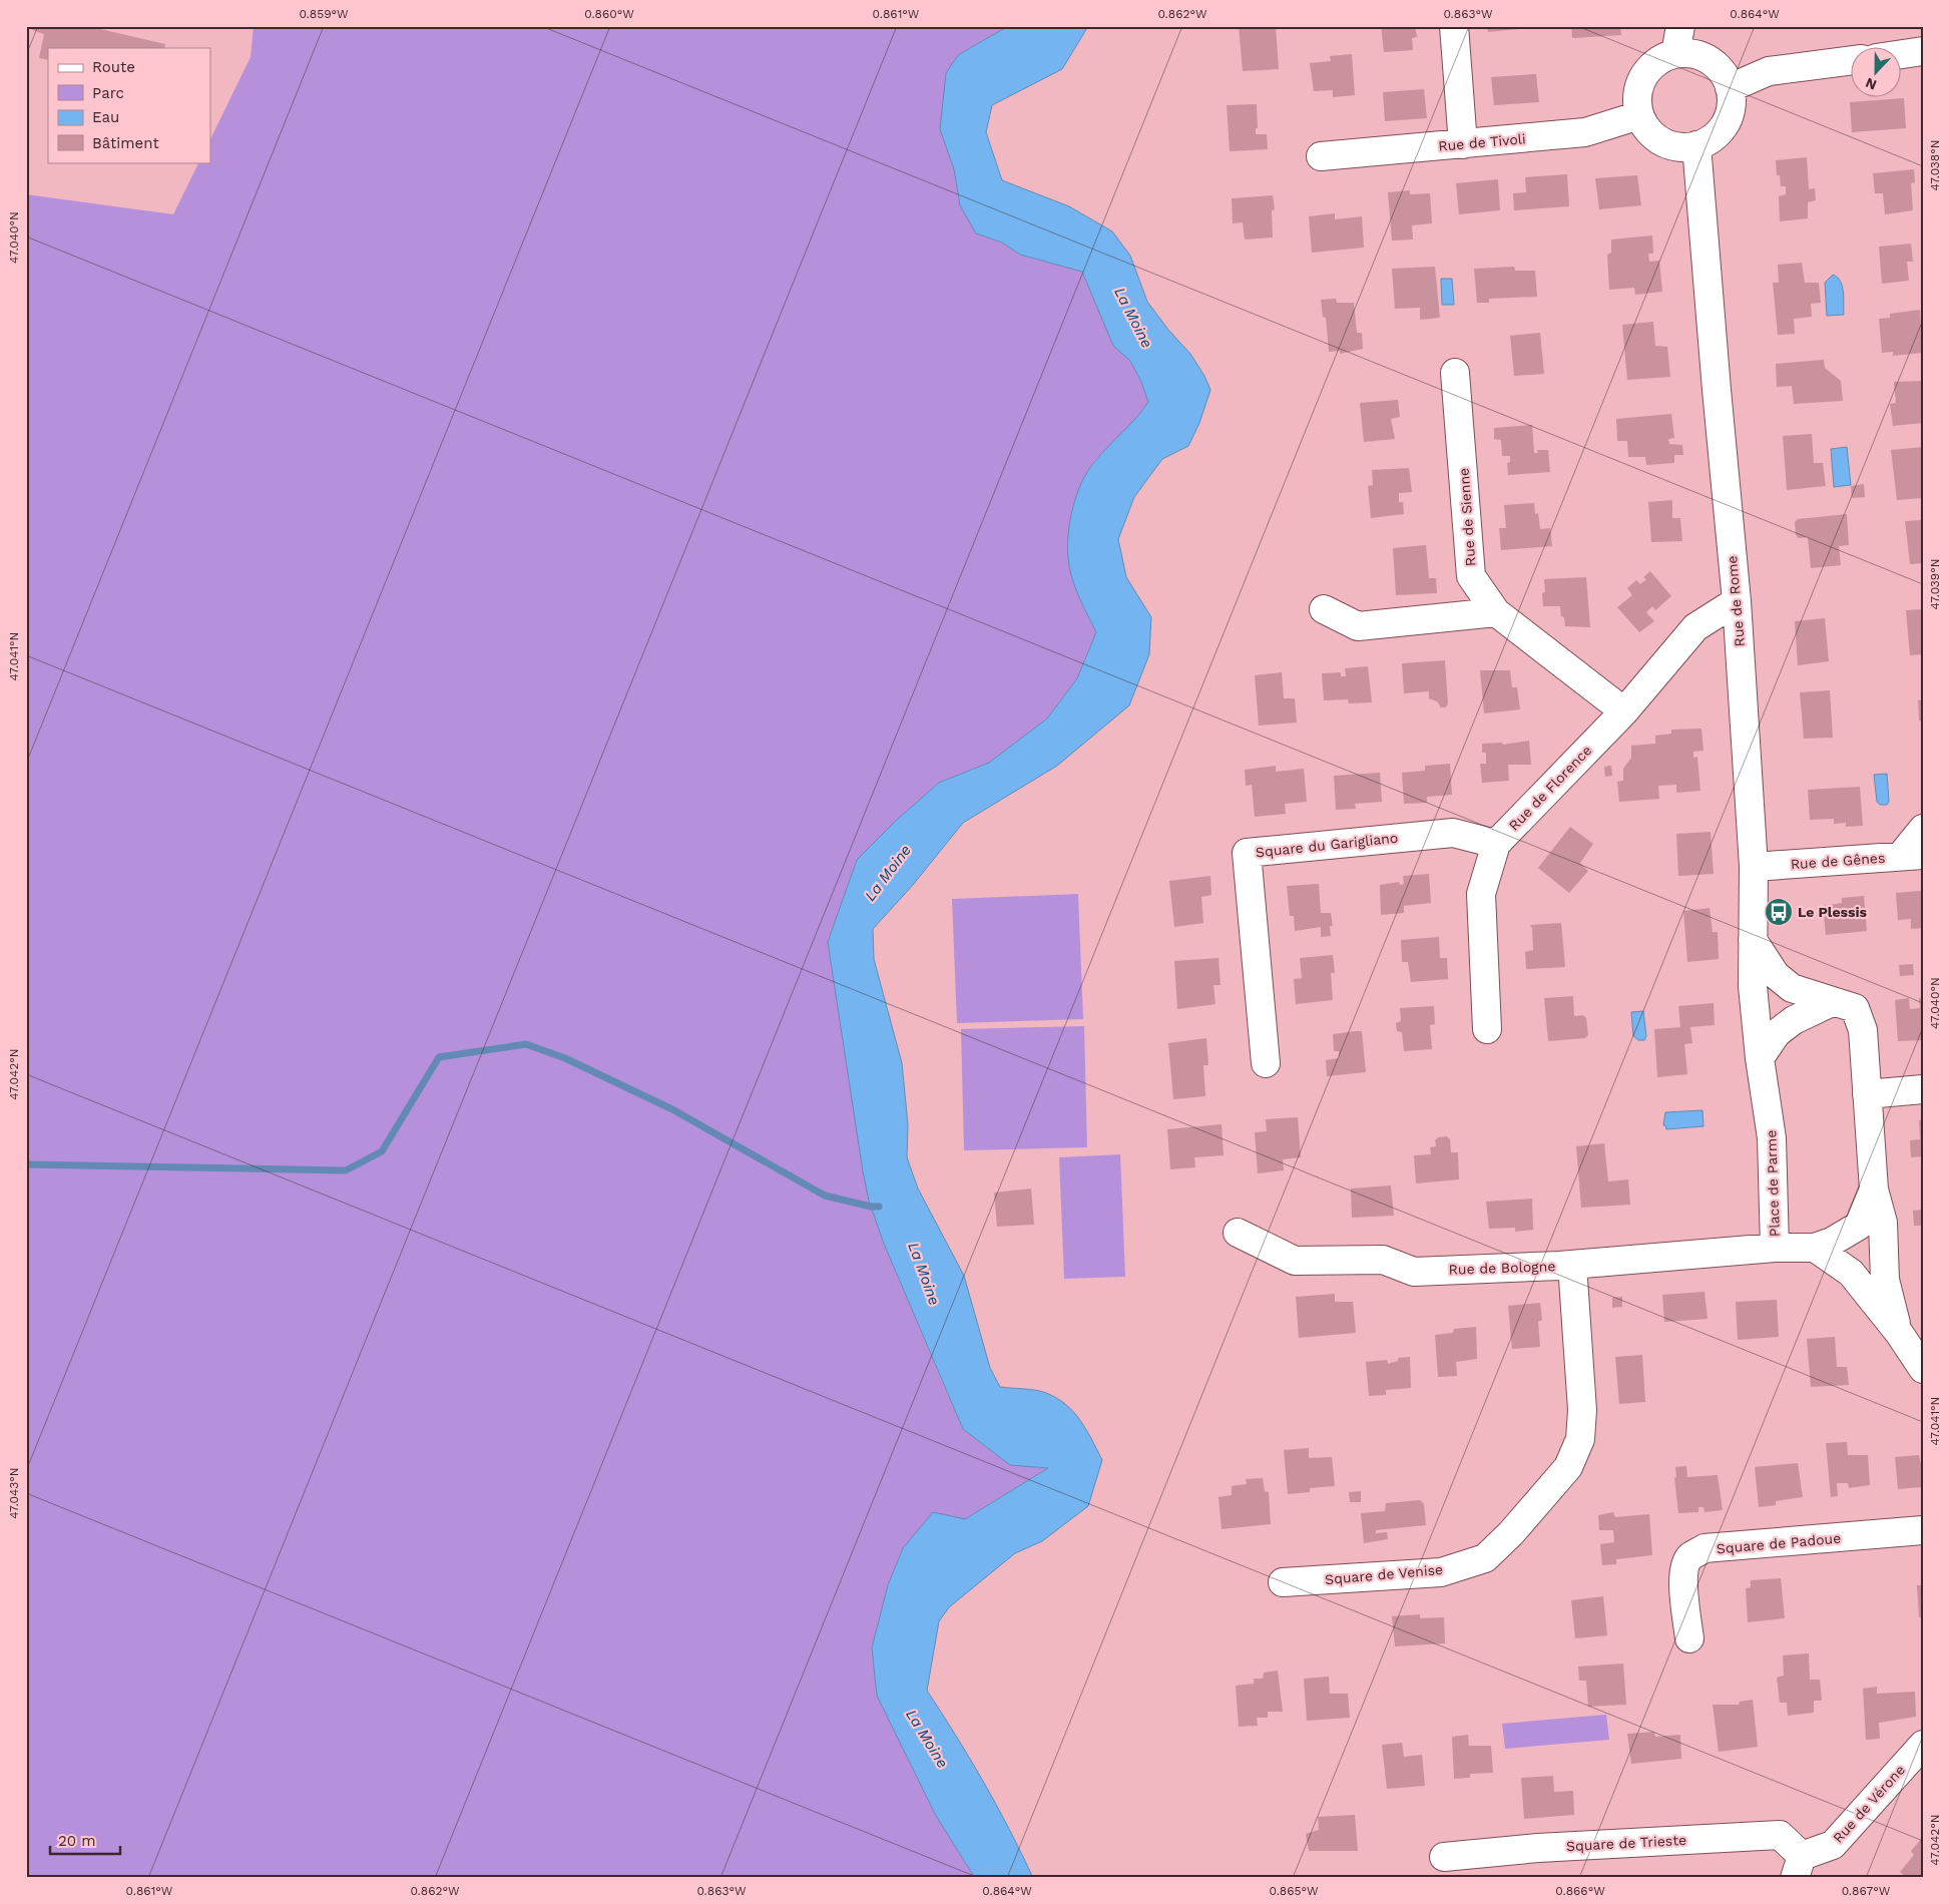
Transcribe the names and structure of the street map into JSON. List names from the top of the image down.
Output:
{
  "streets": {
    "street": [
      "Rue de Tivoli",
      "Rue de Sienne",
      "Rue de Rome",
      "Rue de Florence",
      "Square du Garigliano",
      "Rue de Gênes",
      "Place de Parme",
      "Rue de Bologne",
      "Square de Padoue",
      "Square de Venise",
      "Rue de Vérone",
      "Square de Trieste"
    ]
  },
  "crossings": [
    ["Rue de Tivoli", "Rue de Rome"],
    ["Rue de Sienne", "Rue de Florence"],
    ["Rue de Rome", "Rue de Florence"],
    ["Rue de Rome", "Rue de Gênes"],
    ["Rue de Rome", "Place de Parme"],
    ["Rue de Florence", "Square du Garigliano"],
    ["Place de Parme", "Rue de Bologne"],
    ["Rue de Bologne", "Square de Venise"],
    ["Rue de Vérone", "Square de Trieste"]
  ],
  "water": ["La Moine"],
  "places": {
    "bus stop": ["Le Plessis"]
  },
  "legend": [
    "Route",
    "Parc",
    "Eau",
    "Bâtiment"
  ],
  "scale_bar": "20 m",
  "north": "bottom",
  "coordinates": [
    "0.859°W",
    "0.860°W",
    "0.861°W",
    "0.862°W",
    "0.863°W",
    "0.864°W",
    "47.038°N",
    "47.040°N",
    "47.039°N",
    "47.041°N",
    "47.042°N",
    "47.043°N",
    "0.865°W",
    "0.866°W",
    "0.867°W"
  ]
}
